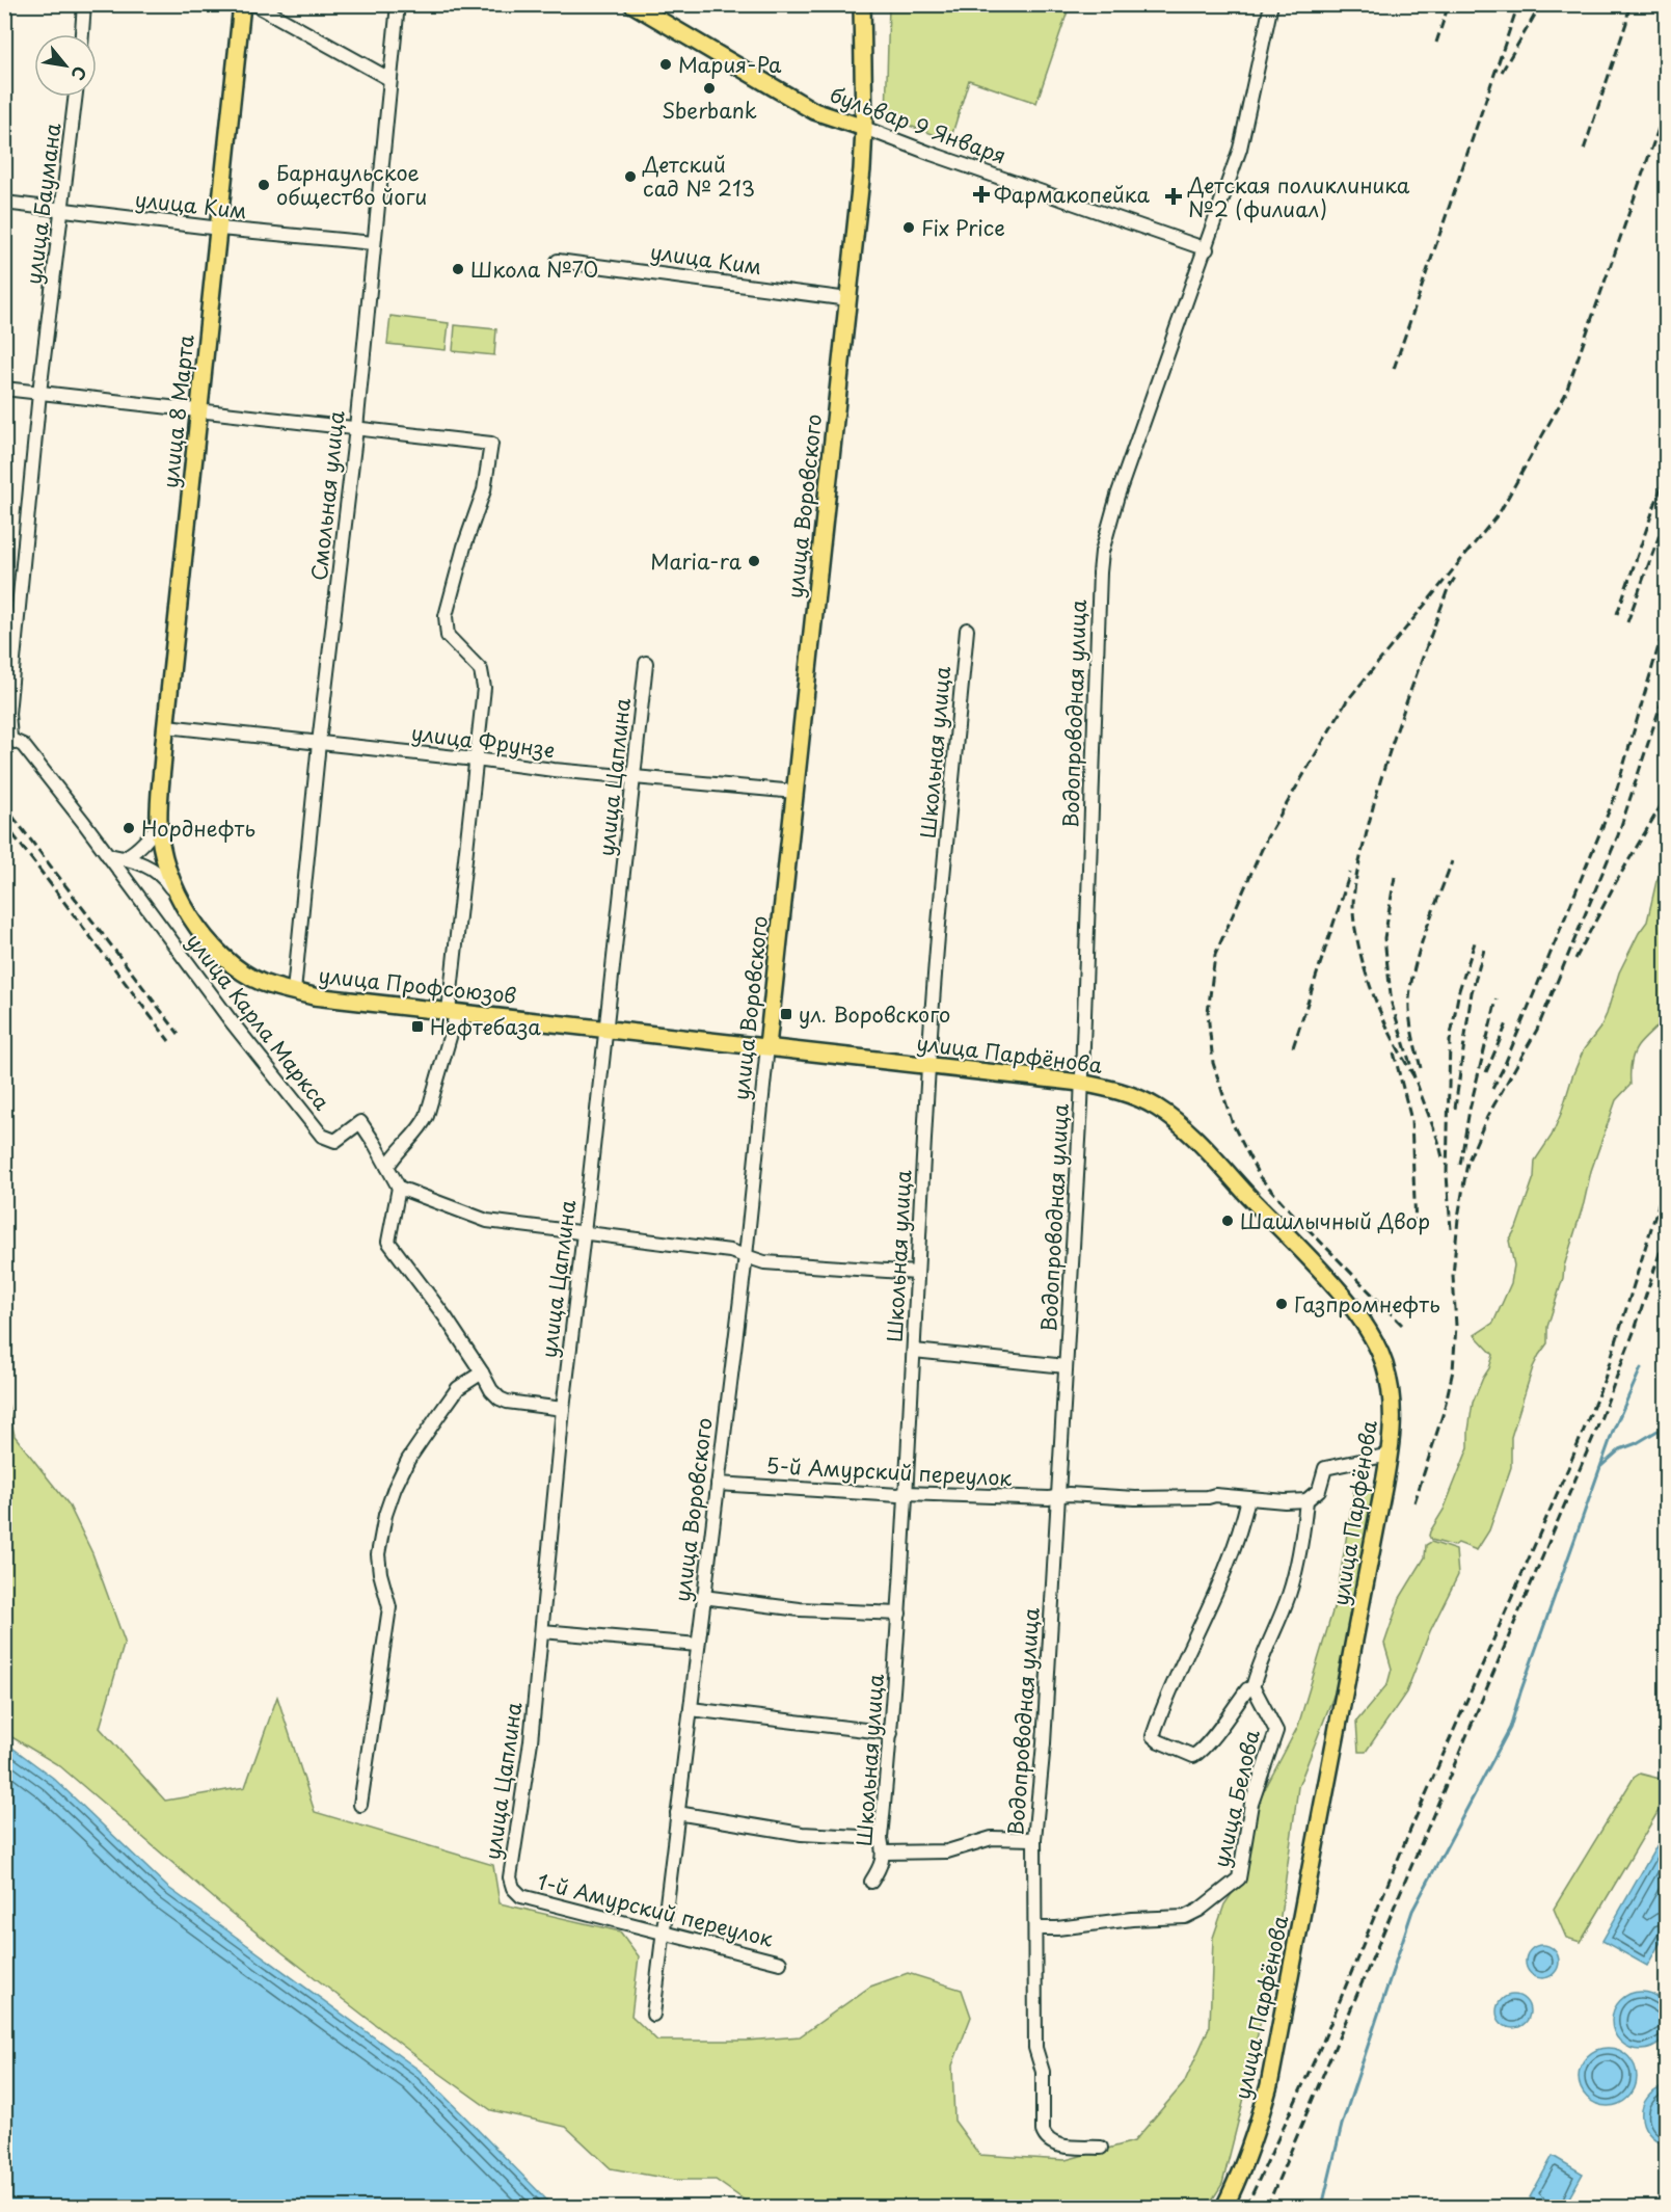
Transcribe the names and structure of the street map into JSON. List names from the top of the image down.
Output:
{
  "streets": {
    "main road": [
      "бульвар 9 Января",
      "улица 8 Марта",
      "улица Воровского",
      "улица Профсоюзов",
      "улица Парфёнова"
    ],
    "street": [
      "улица Баумана",
      "улица Ким",
      "Смольная улица",
      "Водопроводная улица",
      "улица Фрунзе",
      "Школьная улица",
      "улица Цаплина",
      "улица Карла Маркса",
      "5-й Амурский переулок",
      "улица Белова",
      "1-й Амурский переулок"
    ]
  },
  "crossings": [
    ["бульвар 9 Января", "улица Воровского"],
    ["бульвар 9 Января", "Водопроводная улица"],
    ["улица Баумана", "улица Ким"],
    ["улица Баумана", "улица Карла Маркса"],
    ["улица Ким", "улица 8 Марта"],
    ["улица Ким", "Смольная улица"],
    ["улица Ким", "улица Воровского"],
    ["улица 8 Марта", "улица Фрунзе"],
    ["улица 8 Марта", "улица Профсоюзов"],
    ["Смольная улица", "улица Фрунзе"],
    ["Смольная улица", "улица Профсоюзов"],
    ["улица Воровского", "улица Фрунзе"],
    ["улица Воровского", "улица Профсоюзов"],
    ["улица Воровского", "улица Парфёнова"],
    ["улица Воровского", "5-й Амурский переулок"],
    ["улица Воровского", "1-й Амурский переулок"],
    ["Водопроводная улица", "улица Парфёнова"],
    ["Водопроводная улица", "5-й Амурский переулок"],
    ["Водопроводная улица", "улица Белова"],
    ["улица Фрунзе", "улица Цаплина"],
    ["Школьная улица", "улица Парфёнова"],
    ["Школьная улица", "5-й Амурский переулок"],
    ["улица Цаплина", "улица Профсоюзов"],
    ["улица Цаплина", "1-й Амурский переулок"],
    ["улица Профсоюзов", "улица Парфёнова"],
    ["5-й Амурский переулок", "улица Белова"]
  ],
  "places": {
    "other": [
      "Мария-Ра",
      "Sberbank",
      "Детский сад № 213",
      "Барнаульское общество йоги",
      "Fix Price",
      "Школа №70",
      "Maria-ra",
      "Норднефть",
      "Шашлычный Двор",
      "Газпромнефть"
    ],
    "health": ["Фармакопейка", "Детская поликлиника №2 (филиал)"],
    "transit": ["ул. Воровского", "Нефтебаза"]
  },
  "north": "bottom right"
}
